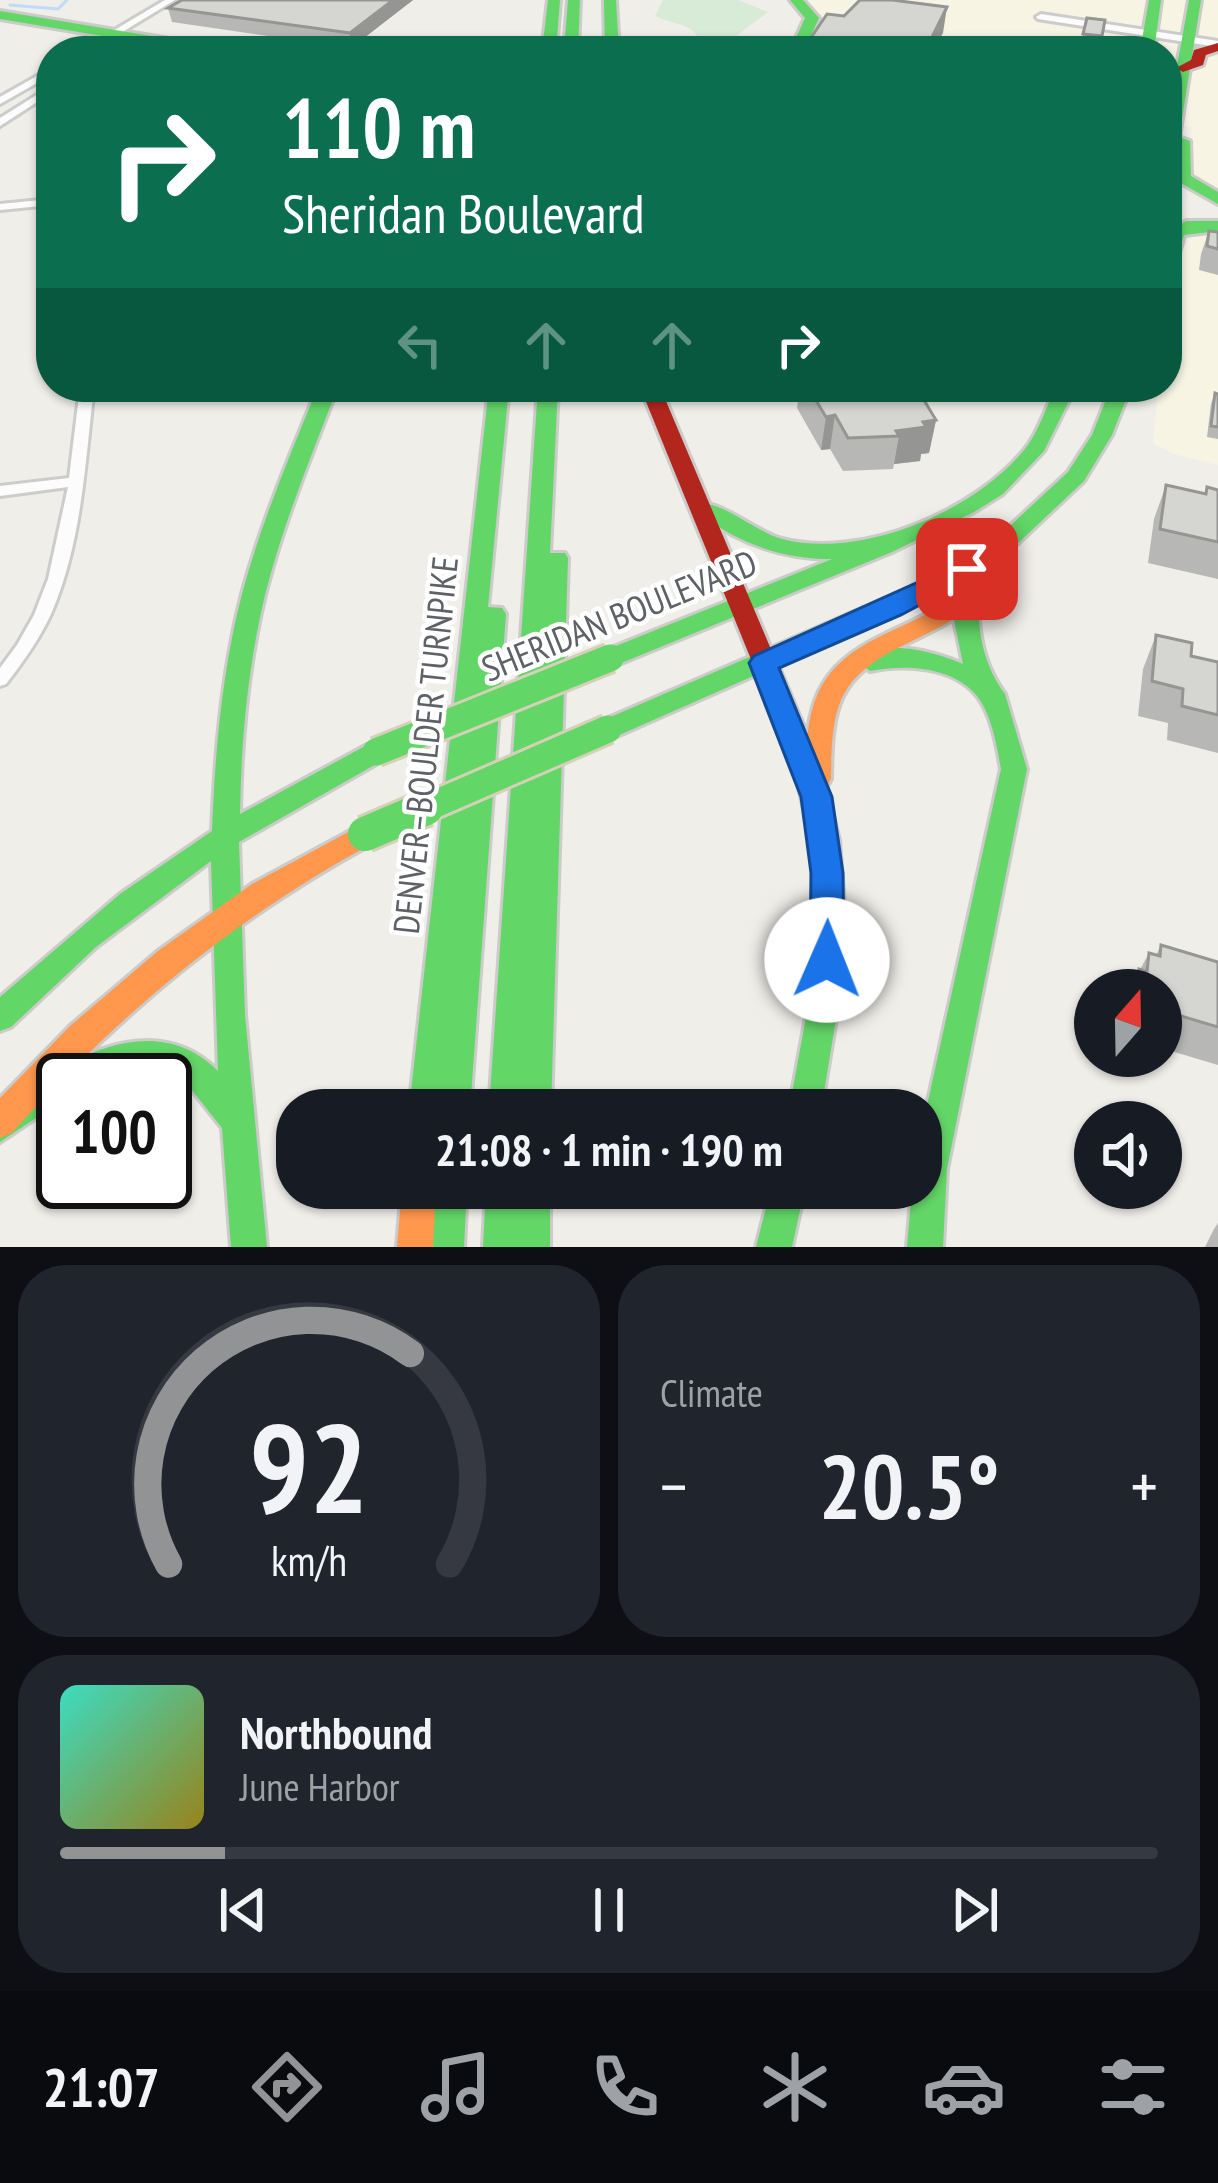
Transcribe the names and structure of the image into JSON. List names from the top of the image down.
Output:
{
  "streets": {
    "main road": ["SHERIDAN BOULEVARD", "DENVER–BOULDER TURNPIKE"]
  },
  "north": "top",
  "page": {
    "turn": ["110 m", "Sheridan Boulevard"],
    "limit": "100",
    "trip": "21:08 · 1 min · 190 m",
    "tile": "Climate",
    "heat": ["−", "20.5°", "+"],
    "song": ["Northbound", "June Harbor"],
    "tabs": "21:07",
    "gauge": ["92", "km/h"]
  }
}
